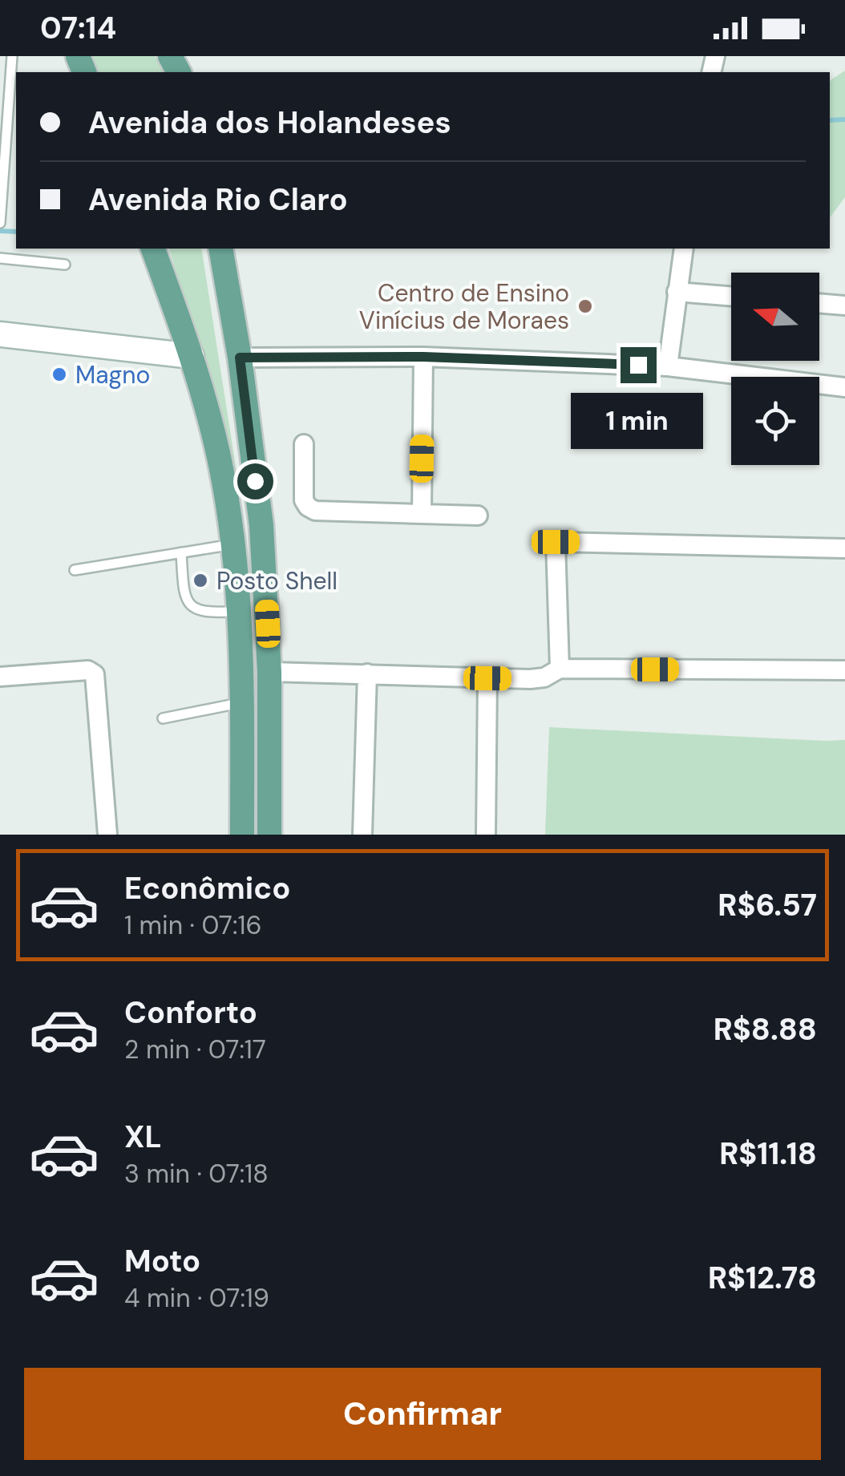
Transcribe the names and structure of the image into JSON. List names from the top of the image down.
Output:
{
  "places": ["Centro de Ensino Vinícius de Moraes", "Magno", "Posto Shell"],
  "north": "left",
  "page": {
    "status": "07:14",
    "banner": ["Avenida dos Holandeses", "Avenida Rio Claro"],
    "bubble": "1 min",
    "list": [
      {
        "name": "Econômico",
        "note": "1 min · 07:16",
        "value": "R$6.57"
      },
      {
        "name": "Conforto",
        "note": "2 min · 07:17",
        "value": "R$8.88"
      },
      {
        "name": "XL",
        "note": "3 min · 07:18",
        "value": "R$11.18"
      },
      {
        "name": "Moto",
        "note": "4 min · 07:19",
        "value": "R$12.78"
      }
    ],
    "buttons": "Confirmar"
  }
}
